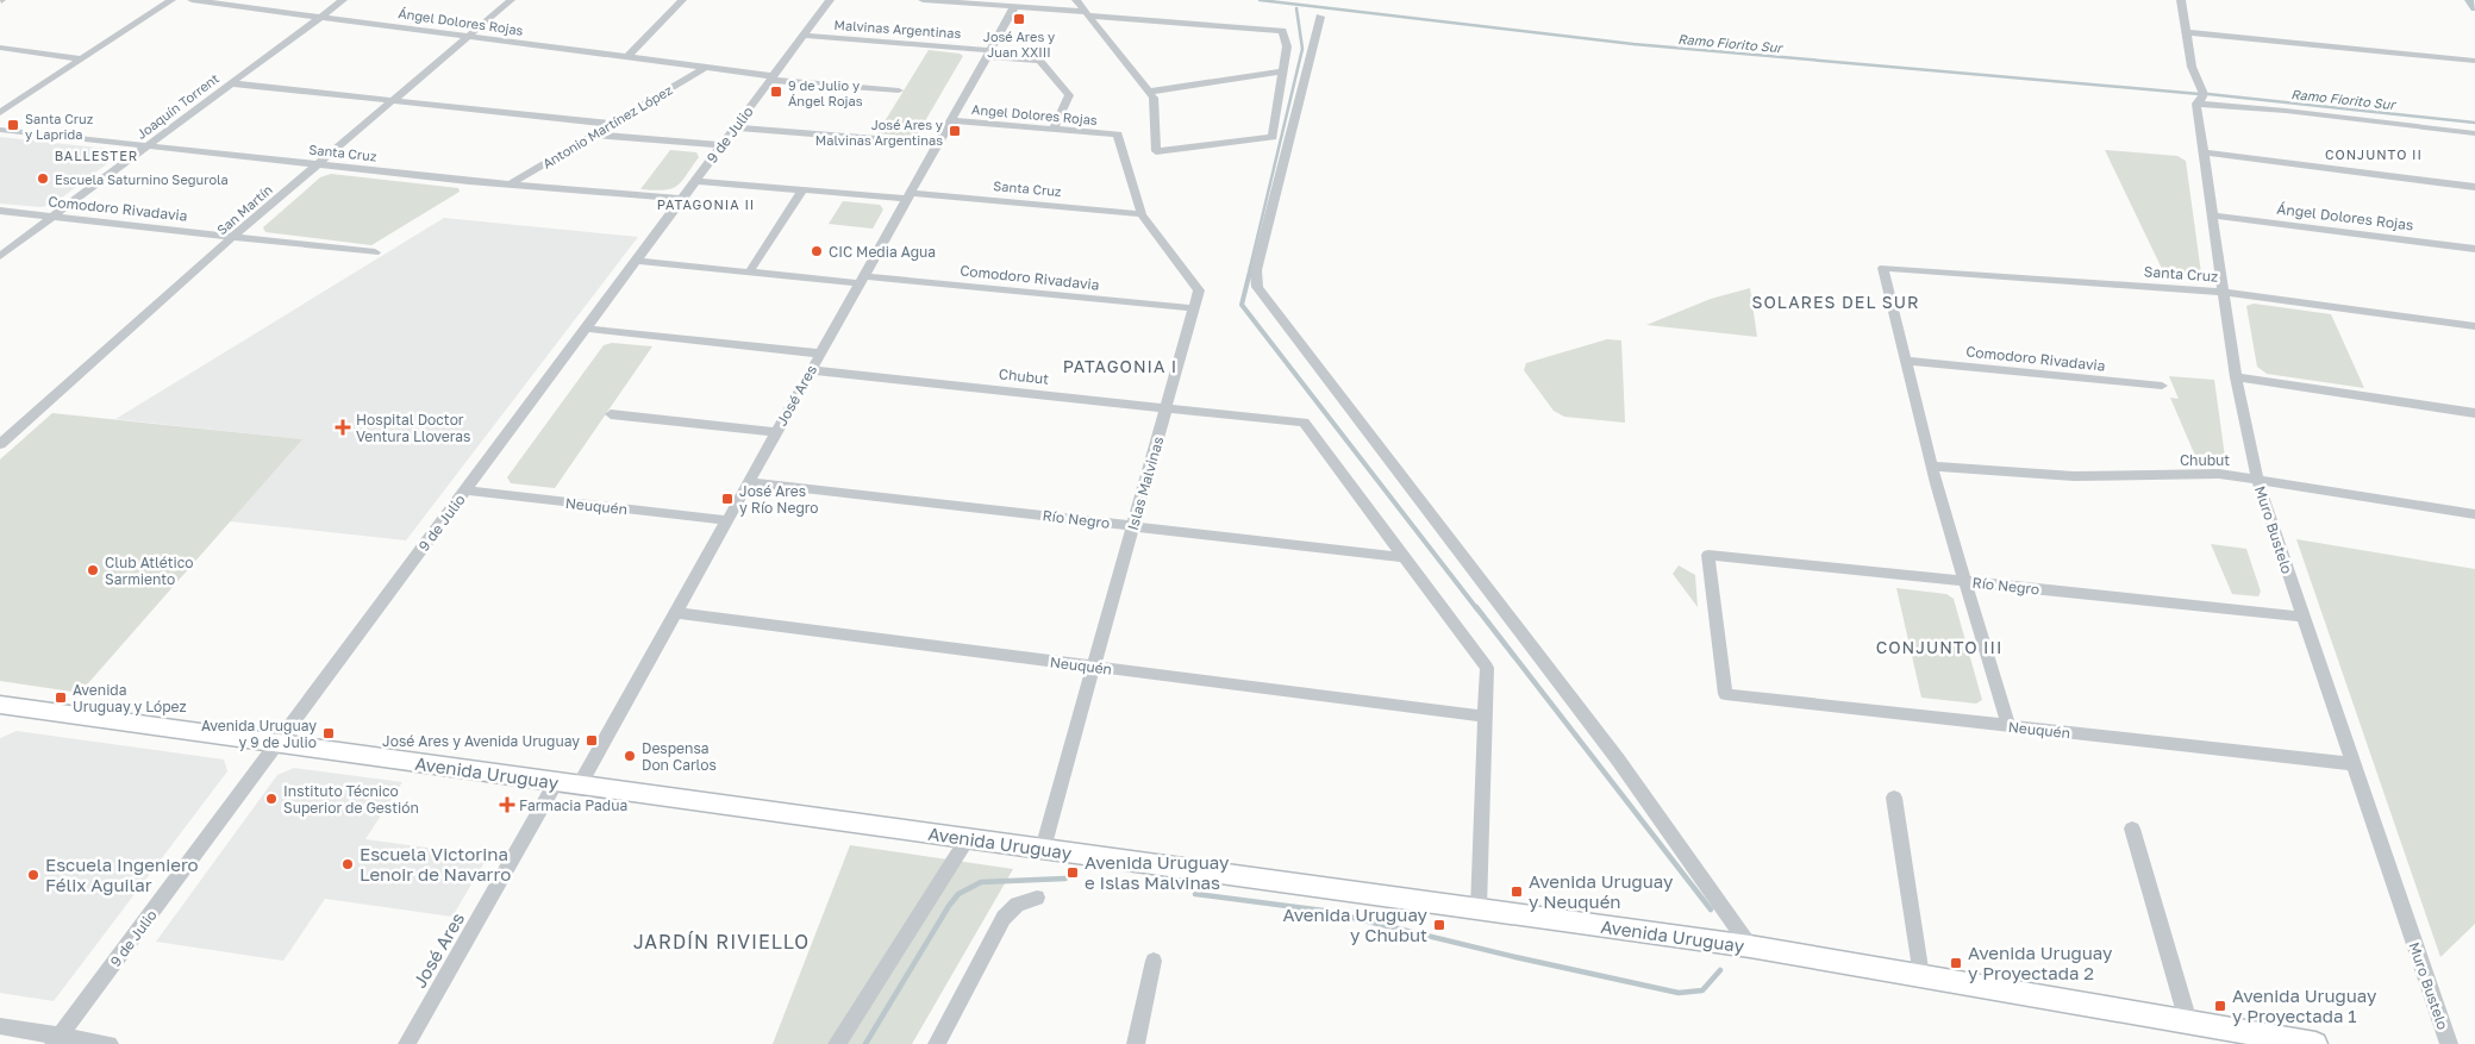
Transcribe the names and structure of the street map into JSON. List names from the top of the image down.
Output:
{
  "streets": {
    "main road": ["Avenida Uruguay"],
    "street": [
      "Ángel Dolores Rojas",
      "Malvinas Argentinas",
      "Joaquín Torrent",
      "Angel Dolores Rojas",
      "Antonio Martínez López",
      "9 de Julio",
      "Santa Cruz",
      "Comodoro Rivadavia",
      "San Martín",
      "Chubut",
      "José Ares",
      "Islas Malvinas",
      "Neuquén",
      "Río Negro",
      "Muro Bustelo"
    ]
  },
  "crossings": [
    ["Ángel Dolores Rojas", "Joaquín Torrent"],
    ["Ángel Dolores Rojas", "Antonio Martínez López"],
    ["Ángel Dolores Rojas", "San Martín"],
    ["Ángel Dolores Rojas", "Muro Bustelo"],
    ["Malvinas Argentinas", "Angel Dolores Rojas"],
    ["Malvinas Argentinas", "9 de Julio"],
    ["Malvinas Argentinas", "José Ares"],
    ["Joaquín Torrent", "Santa Cruz"],
    ["Joaquín Torrent", "Comodoro Rivadavia"],
    ["Angel Dolores Rojas", "José Ares"],
    ["Angel Dolores Rojas", "Islas Malvinas"],
    ["Antonio Martínez López", "Santa Cruz"],
    ["9 de Julio", "Santa Cruz"],
    ["9 de Julio", "Comodoro Rivadavia"],
    ["9 de Julio", "Neuquén"],
    ["9 de Julio", "Avenida Uruguay"],
    ["Santa Cruz", "Comodoro Rivadavia"],
    ["Santa Cruz", "San Martín"],
    ["Santa Cruz", "José Ares"],
    ["Santa Cruz", "Islas Malvinas"],
    ["Santa Cruz", "Muro Bustelo"],
    ["Comodoro Rivadavia", "San Martín"],
    ["Comodoro Rivadavia", "José Ares"],
    ["Comodoro Rivadavia", "Islas Malvinas"],
    ["Chubut", "José Ares"],
    ["Chubut", "Islas Malvinas"],
    ["Chubut", "Muro Bustelo"],
    ["José Ares", "Neuquén"],
    ["José Ares", "Río Negro"],
    ["José Ares", "Avenida Uruguay"],
    ["Islas Malvinas", "Neuquén"],
    ["Islas Malvinas", "Río Negro"],
    ["Islas Malvinas", "Avenida Uruguay"],
    ["Neuquén", "Río Negro"],
    ["Neuquén", "Muro Bustelo"],
    ["Río Negro", "Muro Bustelo"]
  ],
  "districts": [
    "CONJUNTO II",
    "BALLESTER",
    "PATAGONIA II",
    "SOLARES DEL SUR",
    "PATAGONIA I",
    "CONJUNTO III",
    "JARDÍN RIVIELLO"
  ],
  "water": ["Ramo Fiorito Sur"],
  "places": {
    "transit": [
      "José Ares y Juan XXIII",
      "9 de Julio y Ángel Rojas",
      "Santa Cruz y Laprida",
      "José Ares y Malvinas Argentinas",
      "José Ares y Río Negro",
      "Avenida Uruguay y López",
      "Avenida Uruguay y 9 de Julio",
      "José Ares y Avenida Uruguay",
      "Avenida Uruguay e Islas Malvinas",
      "Avenida Uruguay y Neuquén",
      "Avenida Uruguay y Chubut",
      "Avenida Uruguay y Proyectada 2",
      "Avenida Uruguay y Proyectada 1"
    ],
    "other": [
      "Escuela Saturnino Segurola",
      "CIC Media Agua",
      "Club Atlético Sarmiento",
      "Despensa Don Carlos",
      "Instituto Técnico Superior de Gestión",
      "Escuela Victorina Lenoir de Navarro",
      "Escuela Ingeniero Félix Aguilar"
    ],
    "health": ["Hospital Doctor Ventura Lloveras", "Farmacia Padua"]
  }
}
